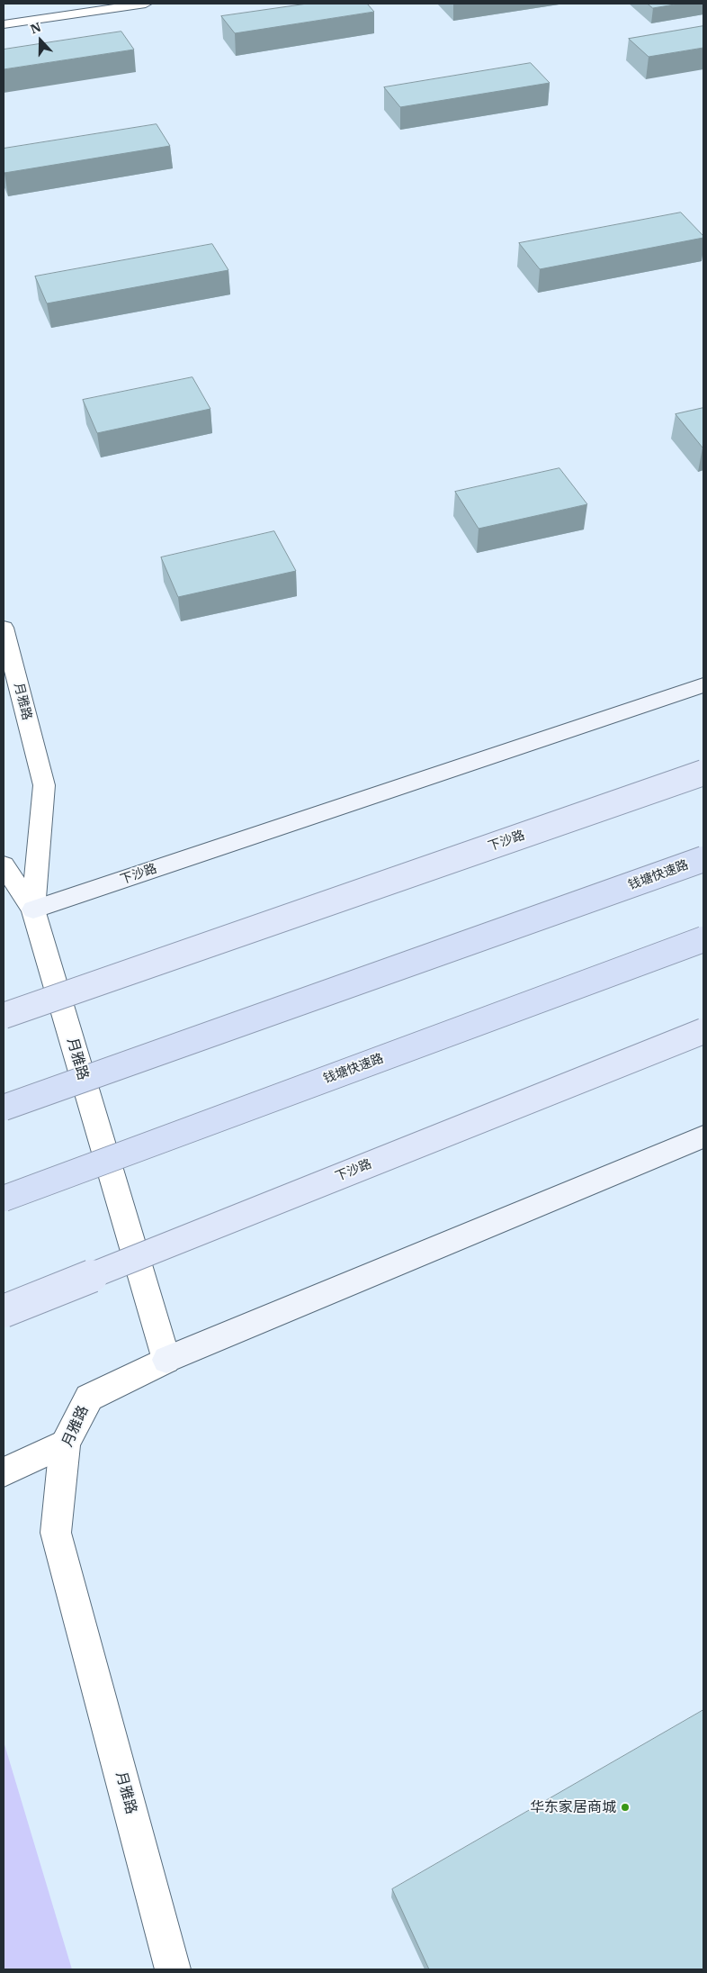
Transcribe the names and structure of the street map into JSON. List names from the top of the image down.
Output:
{
  "streets": {
    "highway": ["钱塘快速路"],
    "main road": ["下沙路"],
    "street": ["月雅路"]
  },
  "crossings": [
    ["月雅路", "下沙路"]
  ],
  "places": ["华东家居商城"],
  "north": "top"
}
